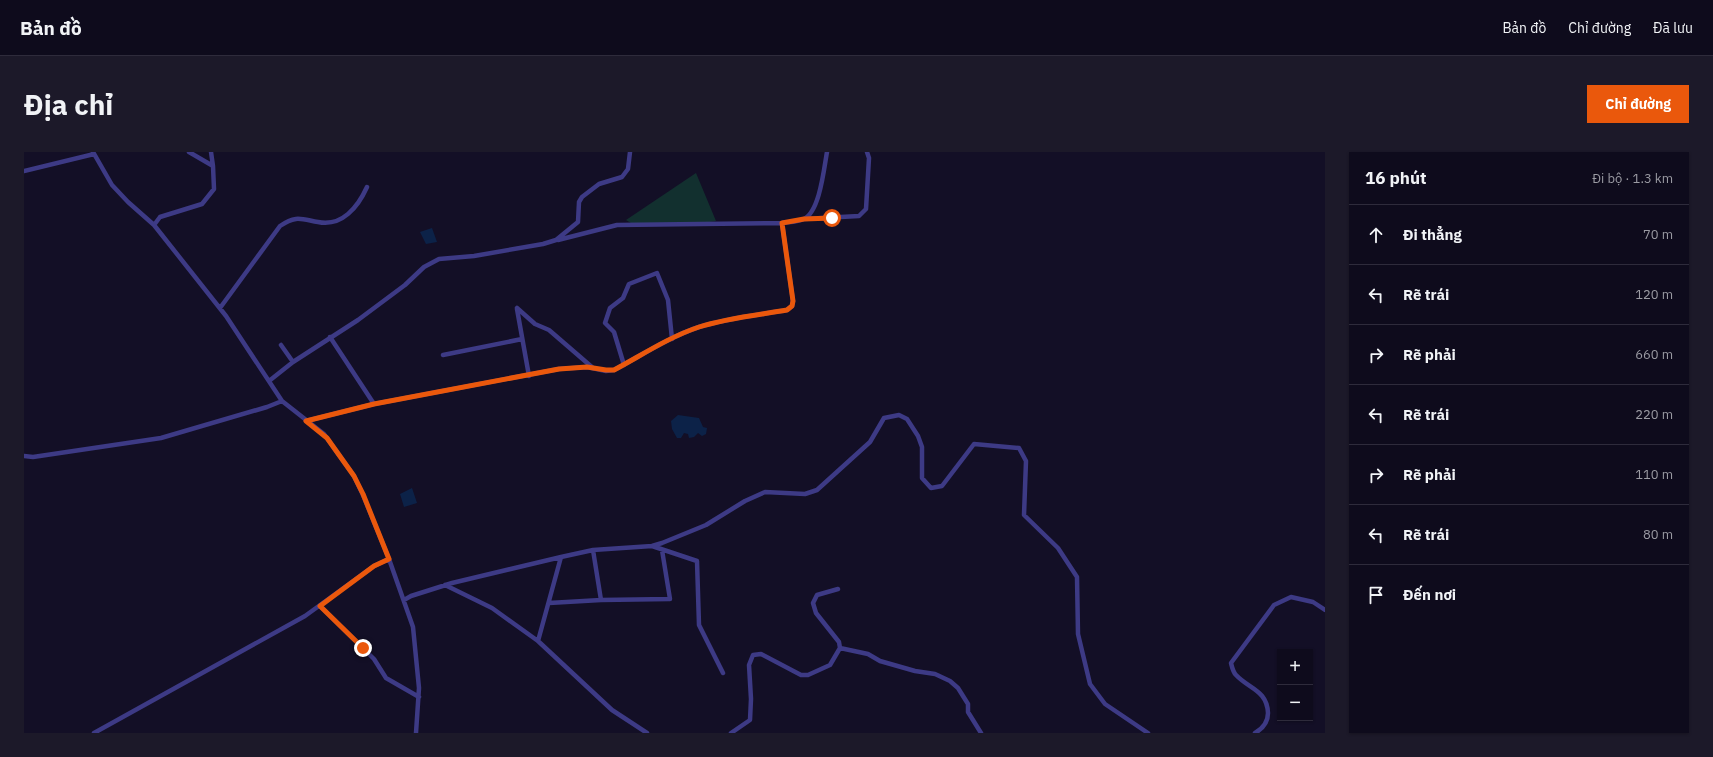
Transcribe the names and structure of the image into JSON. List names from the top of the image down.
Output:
{
  "page": {
    "header": "Bản đồ",
    "nav": ["Bản đồ", "Chỉ đường", "Đã lưu"],
    "buttons": "Chỉ đường",
    "title": "Địa chỉ",
    "heading": ["16 phút", "Đi bộ · 1.3 km"],
    "list": [
      ["Đi thẳng", "70 m"],
      ["Rẽ trái", "120 m"],
      ["Rẽ phải", "660 m"],
      ["Rẽ trái", "220 m"],
      ["Rẽ phải", "110 m"],
      ["Rẽ trái", "80 m"],
      "Đến nơi"
    ],
    "map_buttons": ["+", "−"]
  }
}
